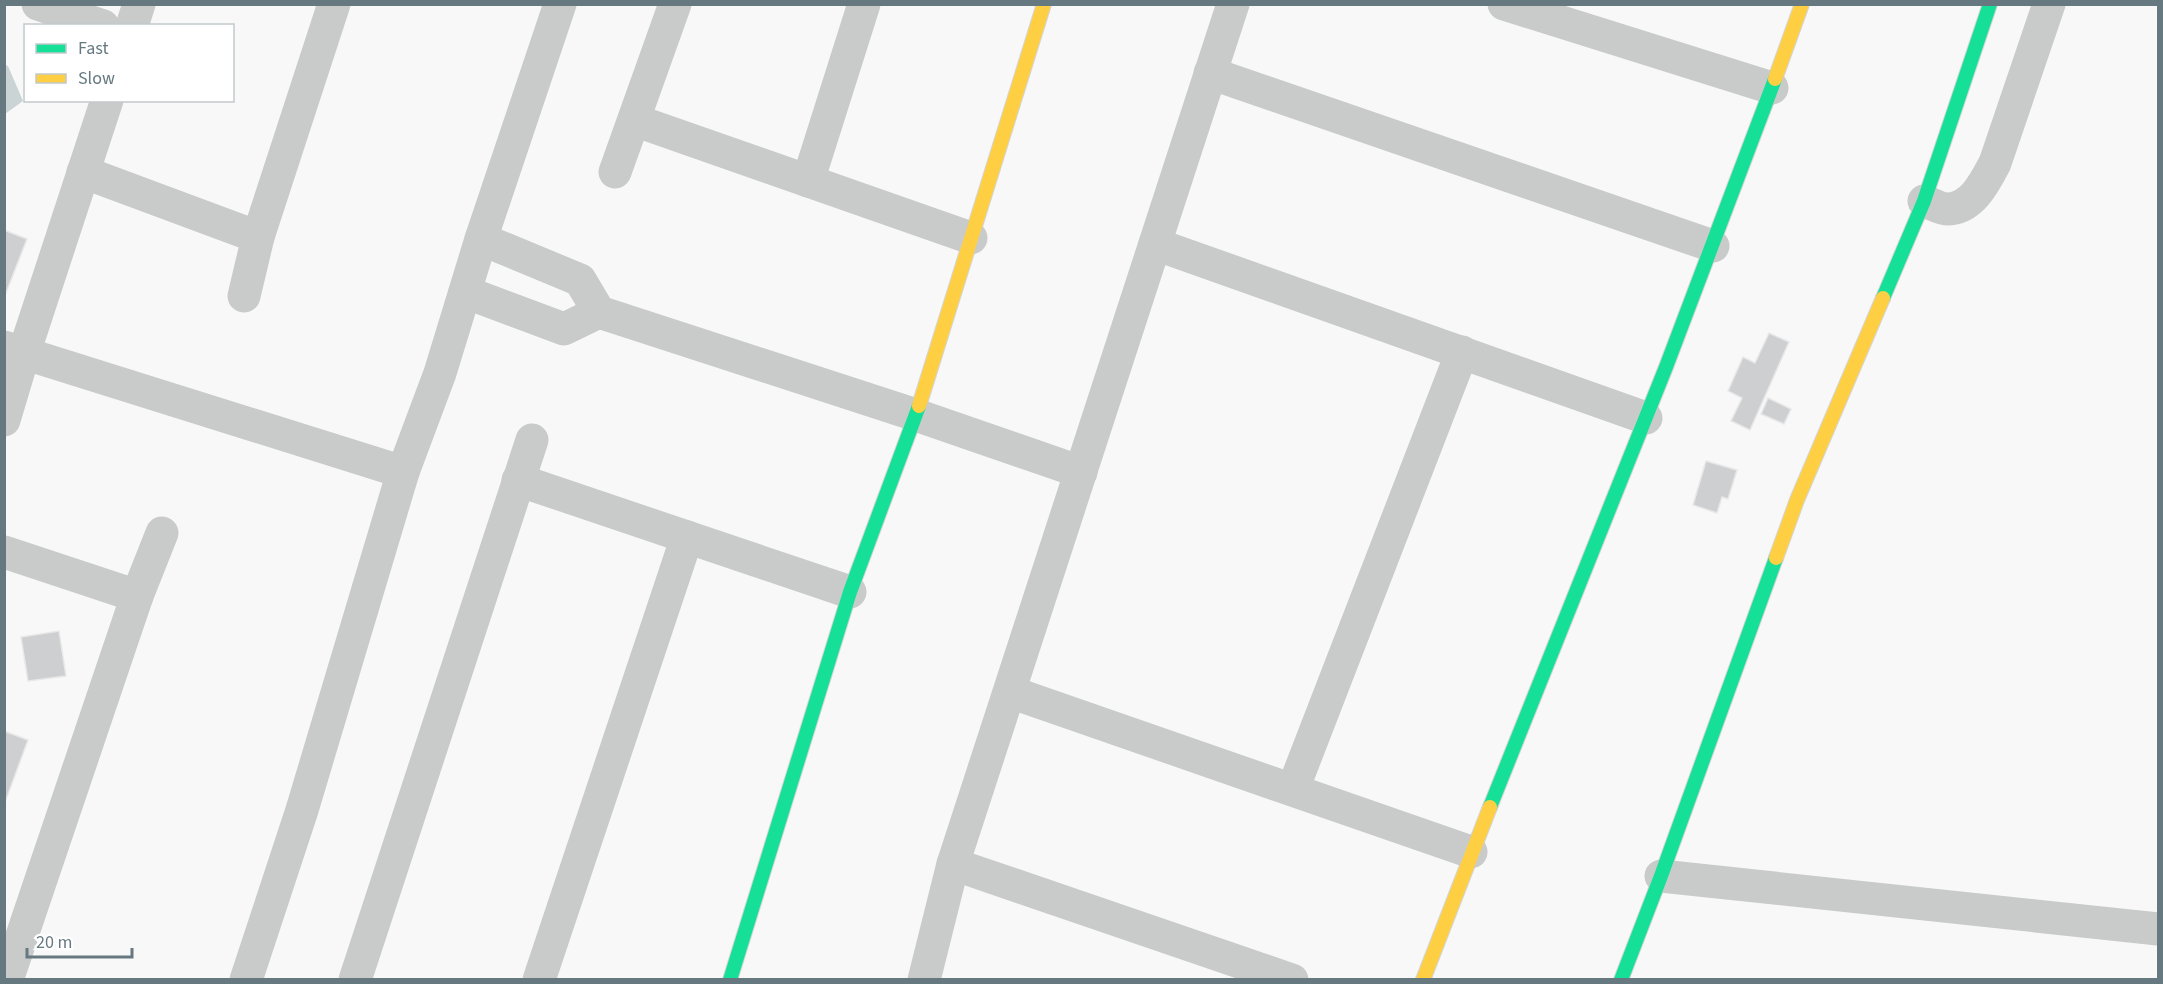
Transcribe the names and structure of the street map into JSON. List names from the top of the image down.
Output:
{
  "legend": ["Fast", "Slow"],
  "scale_bar": "20 m"
}
